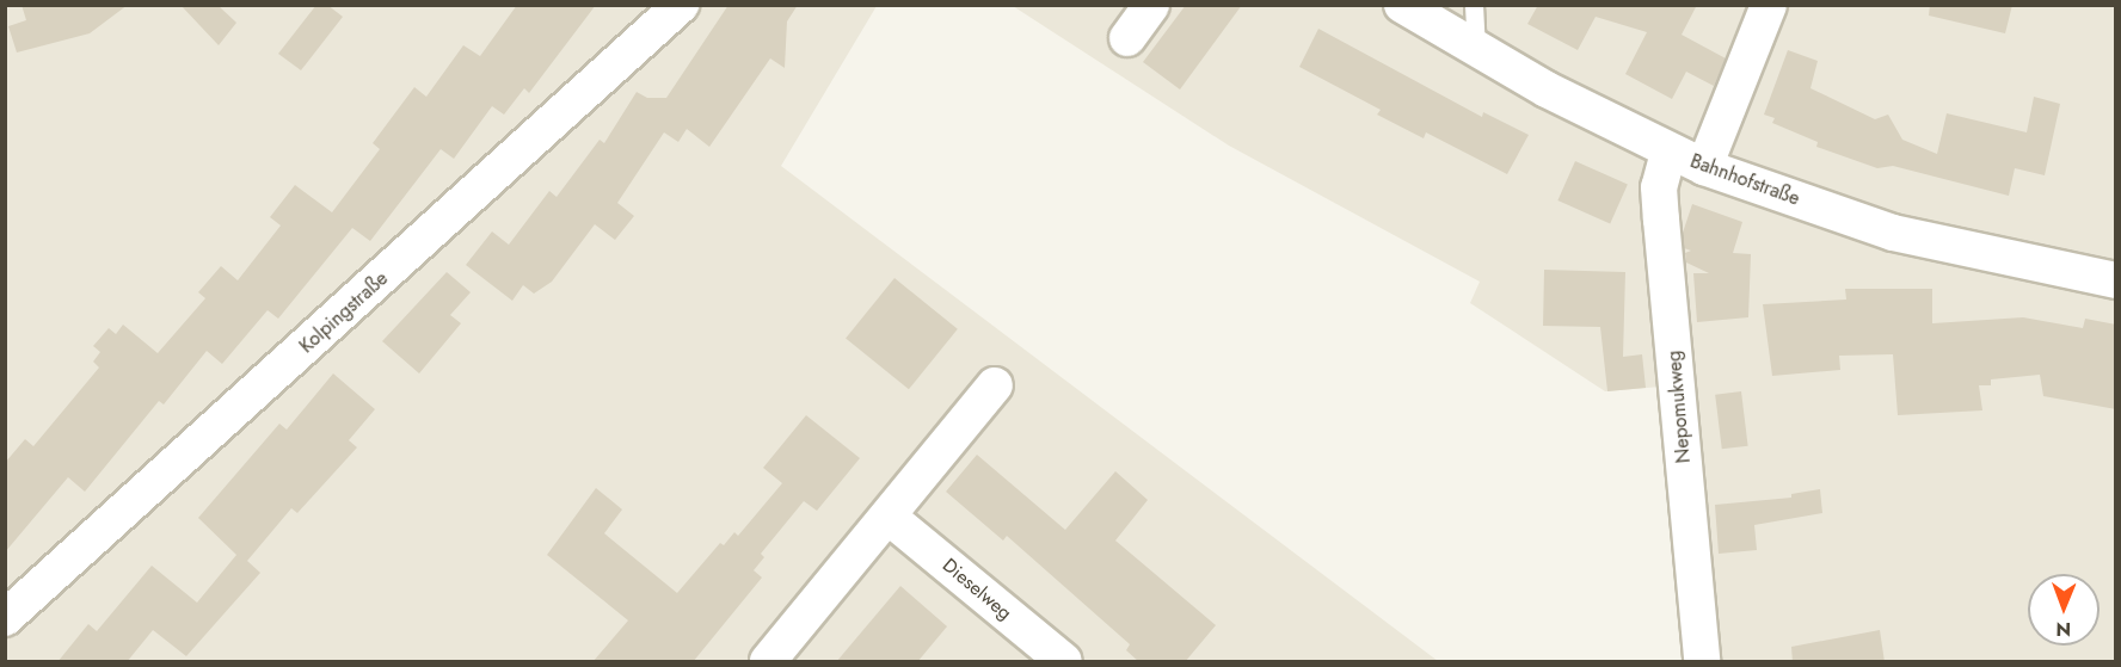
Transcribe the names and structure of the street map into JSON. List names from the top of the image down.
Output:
{
  "streets": {
    "street": [
      "Bahnhofstraße",
      "Kolpingstraße",
      "Nepomukweg",
      "Dieselweg"
    ]
  },
  "crossings": [
    ["Bahnhofstraße", "Nepomukweg"]
  ],
  "north": "bottom"
}
